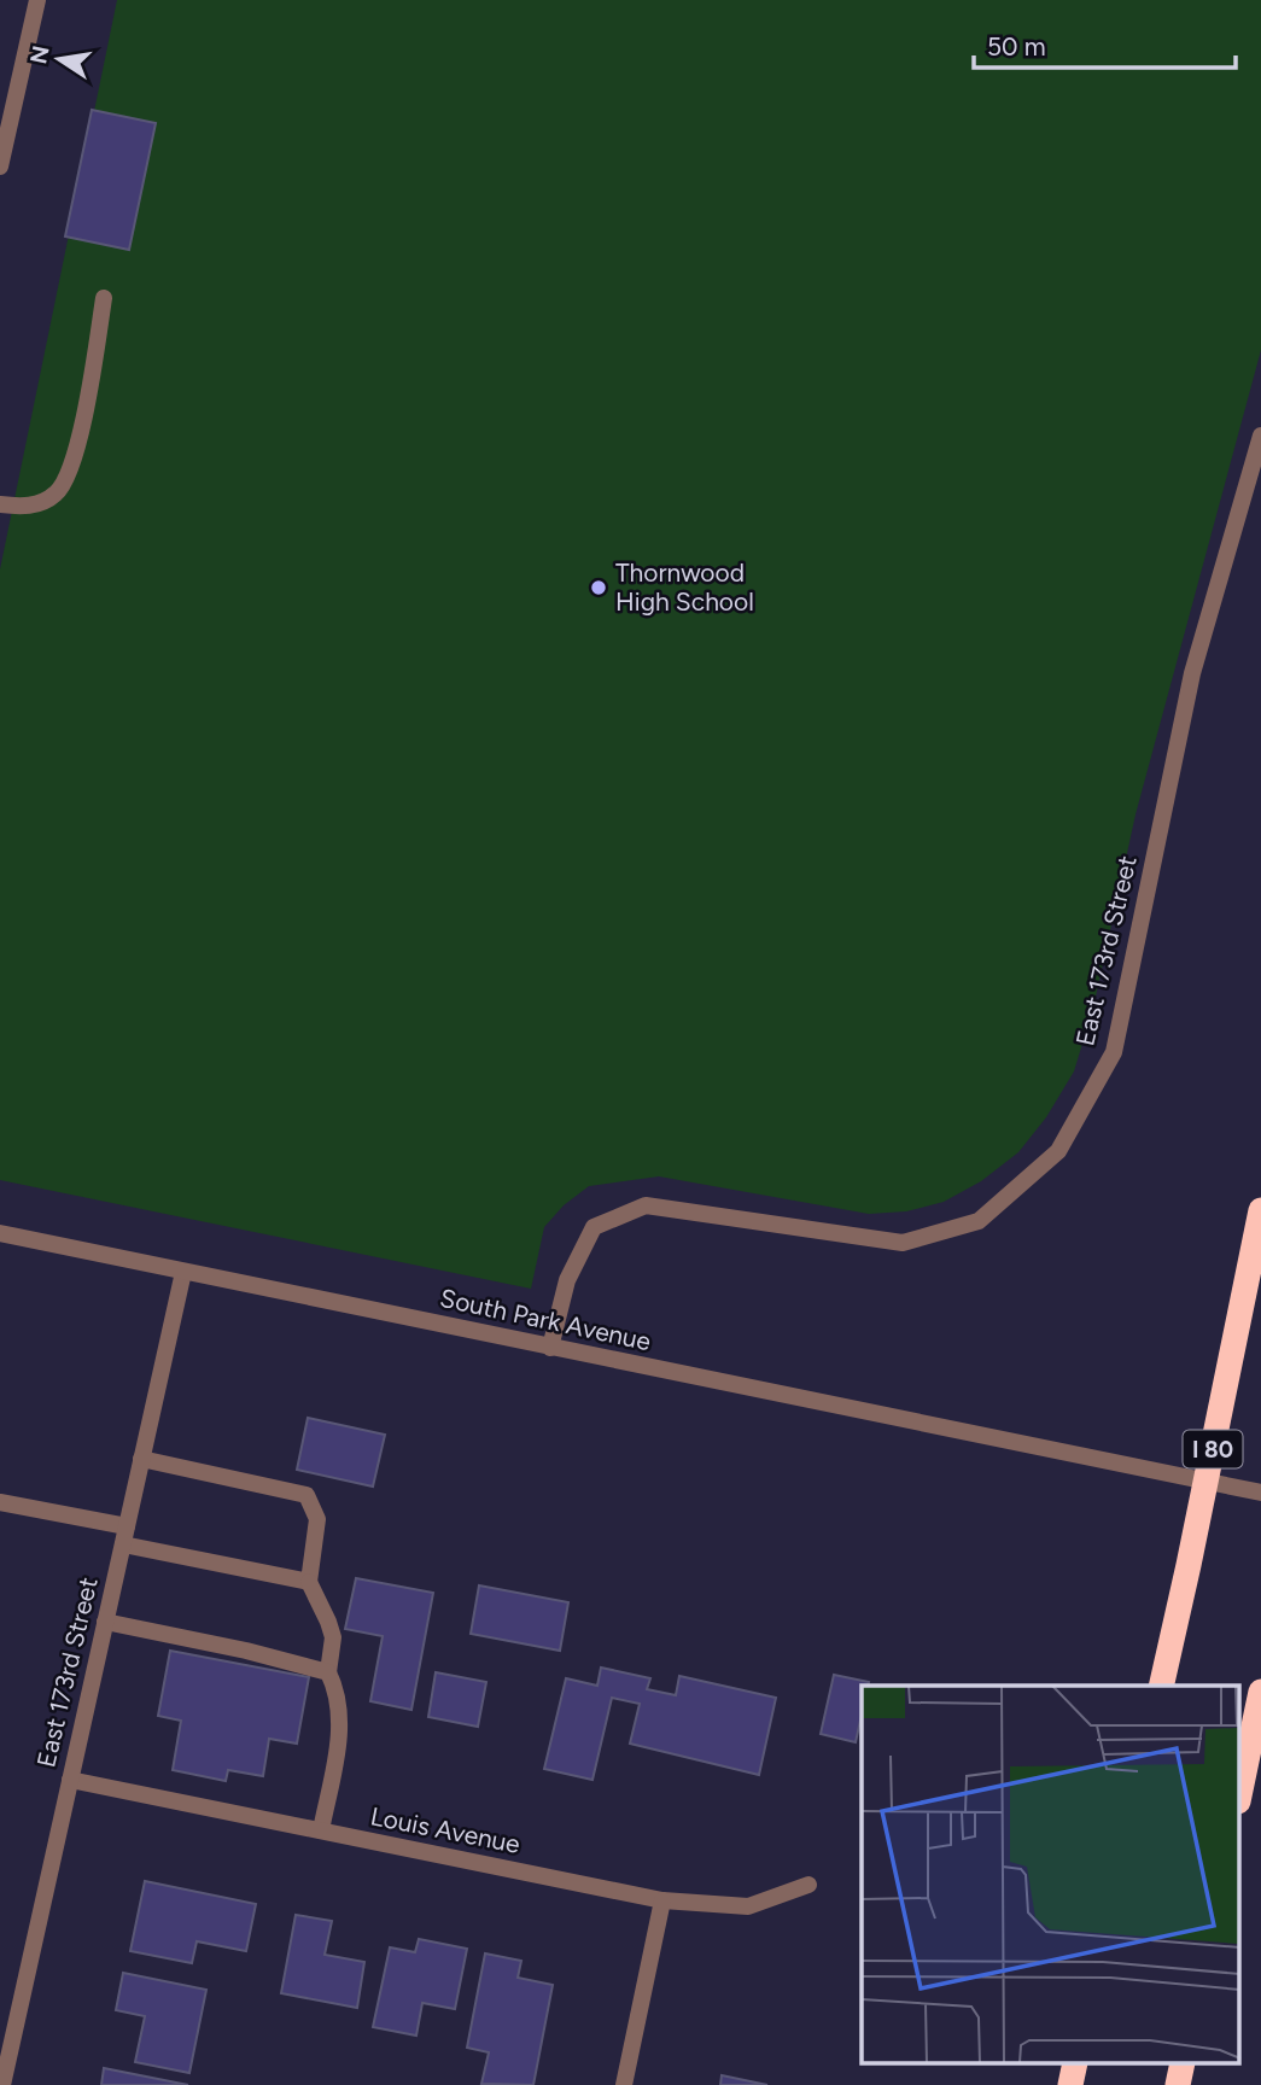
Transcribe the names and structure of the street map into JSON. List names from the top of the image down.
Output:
{
  "streets": {
    "highway": ["I 80"],
    "street": ["East 173rd Street", "South Park Avenue", "Louis Avenue"]
  },
  "crossings": [
    ["East 173rd Street", "South Park Avenue"],
    ["East 173rd Street", "Louis Avenue"]
  ],
  "places": ["Thornwood High School"],
  "scale_bar": "50 m",
  "north": "left"
}
